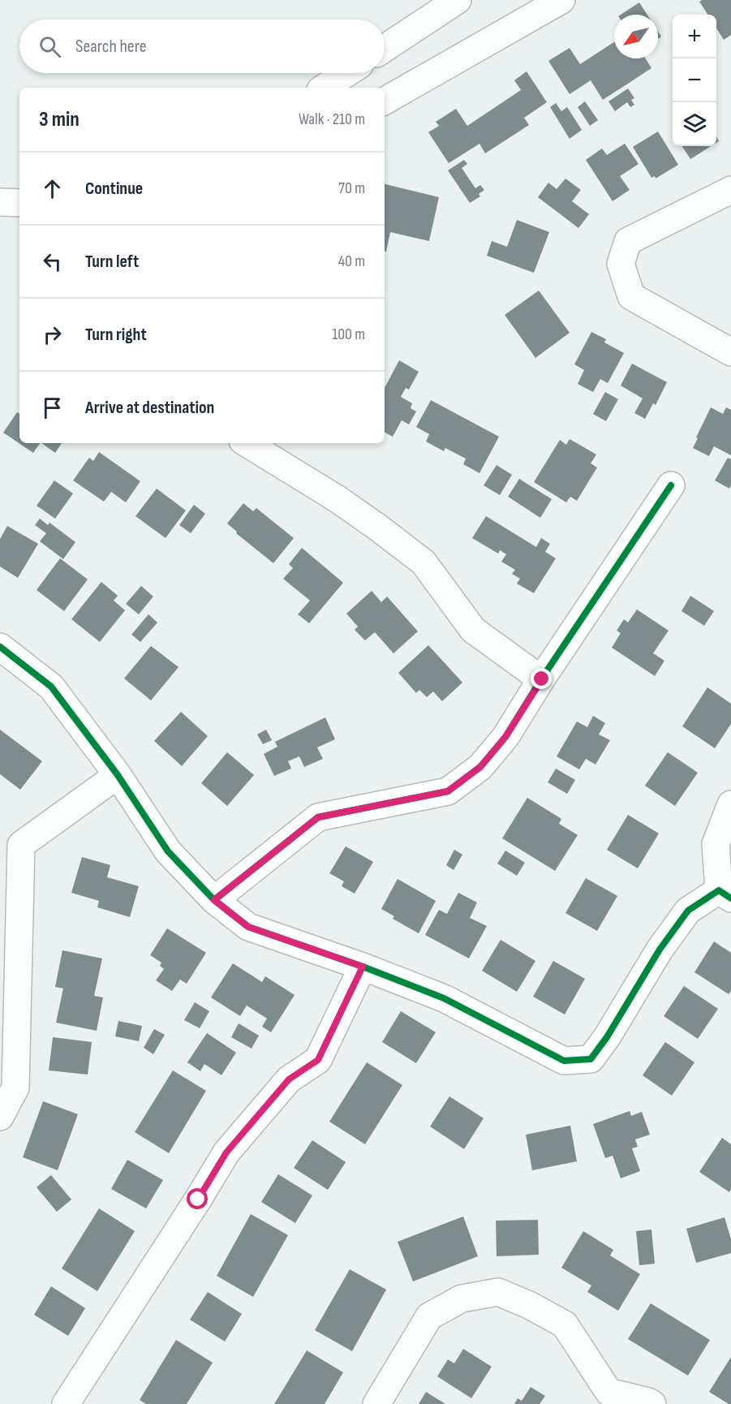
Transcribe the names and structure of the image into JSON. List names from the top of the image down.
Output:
{
  "north": "bottom left",
  "page": {
    "map_buttons": ["+", "−"],
    "search": "Search here",
    "heading": ["3 min", "Walk · 210 m"],
    "list": [
      ["Continue", "70 m"],
      ["Turn left", "40 m"],
      ["Turn right", "100 m"],
      "Arrive at destination"
    ]
  }
}
